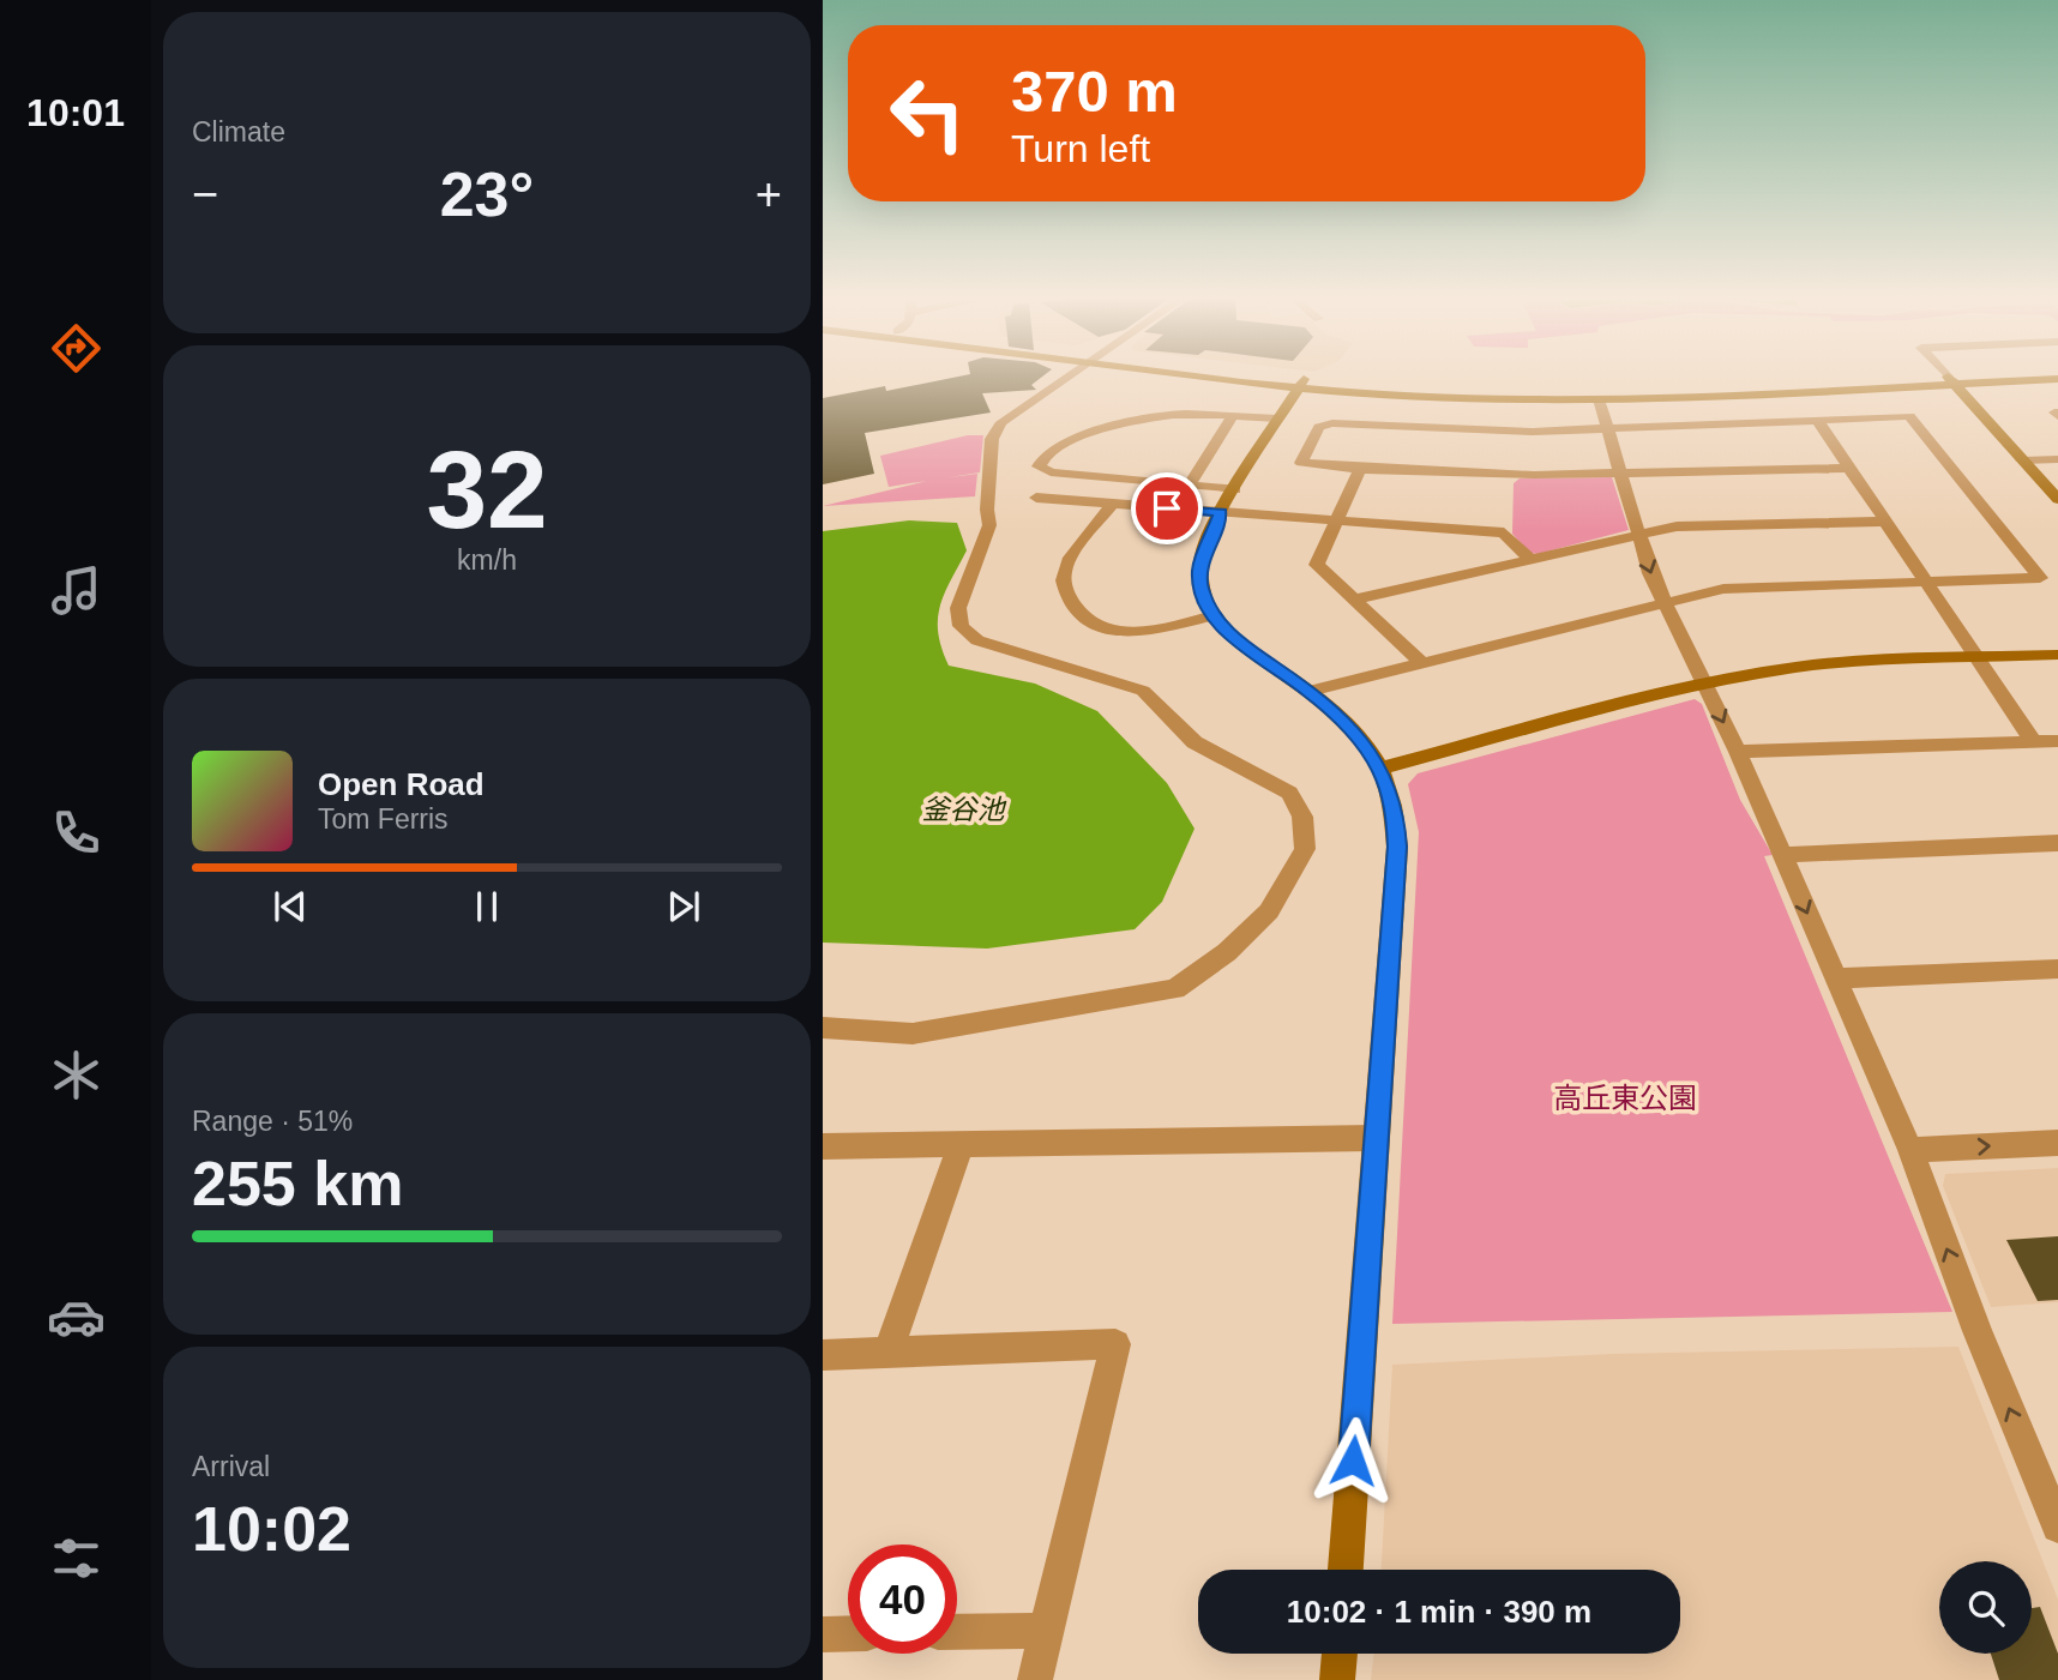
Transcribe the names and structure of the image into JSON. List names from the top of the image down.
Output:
{
  "water": ["釜谷池"],
  "parks": ["高丘東公園"],
  "page": {
    "tabs": "10:01",
    "tile": [
      "Climate",
      ["32", "km/h"],
      ["Range · 51%", "255 km"],
      ["Arrival", "10:02"]
    ],
    "turn": ["370 m", "Turn left"],
    "heat": ["−", "23°", "+"],
    "song": ["Open Road", "Tom Ferris"],
    "limit": "40",
    "trip": "10:02 · 1 min · 390 m"
  }
}
